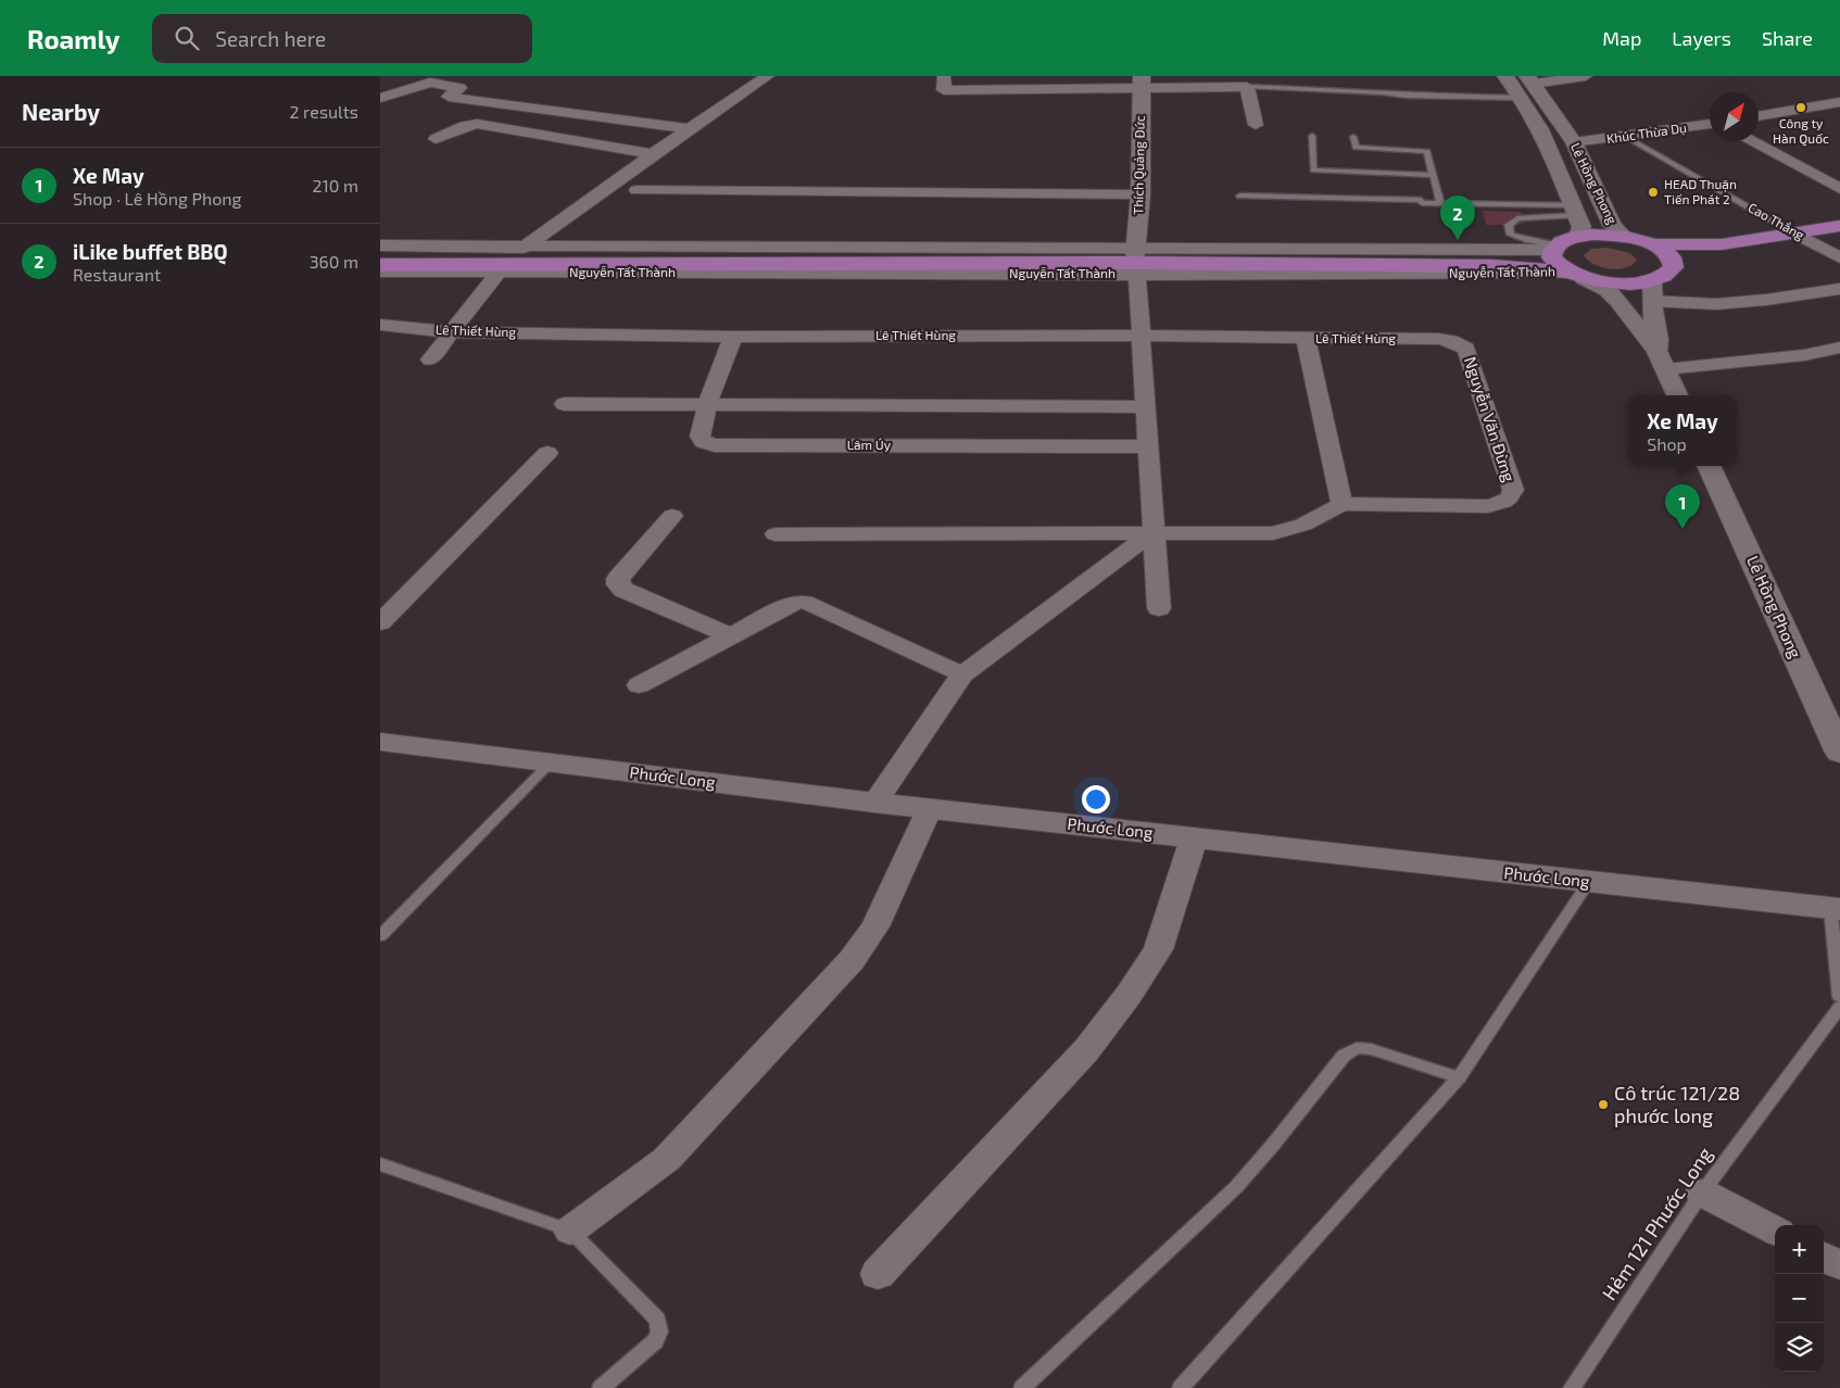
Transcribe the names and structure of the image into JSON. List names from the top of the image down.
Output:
{
  "streets": {
    "main road": [
      "Thích Quảng Đức",
      "Lê Hồng Phong",
      "Nguyễn Tất Thành",
      "Phước Long"
    ],
    "street": [
      "Khúc Thừa Dụ",
      "Cao Thắng",
      "Lê Thiết Hùng",
      "Nguyễn Văn Đừng",
      "Lâm Úy"
    ],
    "lane": ["Hẻm 121 Phước Long"]
  },
  "crossings": [
    ["Khúc Thừa Dụ", "Lê Hồng Phong"],
    ["Khúc Thừa Dụ", "Cao Thắng"],
    ["Thích Quảng Đức", "Nguyễn Tất Thành"],
    ["Lê Hồng Phong", "Nguyễn Tất Thành"],
    ["Lê Thiết Hùng", "Nguyễn Văn Đừng"],
    ["Lê Thiết Hùng", "Lâm Úy"]
  ],
  "places": ["Công ty Hàn Quốc", "HEAD Thuận Tiến Phát 2", "Cô trúc 121/28 phước long"],
  "north": "top right",
  "page": {
    "header": "Roamly",
    "search": "Search here",
    "nav": ["Map", "Layers", "Share"],
    "heading": ["Nearby", "2 results"],
    "list": [
      {
        "mark": "1",
        "name": "Xe May",
        "note": "Shop · Lê Hồng Phong",
        "value": "210 m"
      },
      {
        "mark": "2",
        "name": "iLike buffet BBQ",
        "note": "Restaurant",
        "value": "360 m"
      }
    ],
    "pins": ["2", "1"],
    "popup": ["Xe May", "Shop"],
    "map_buttons": ["+", "−"]
  }
}
